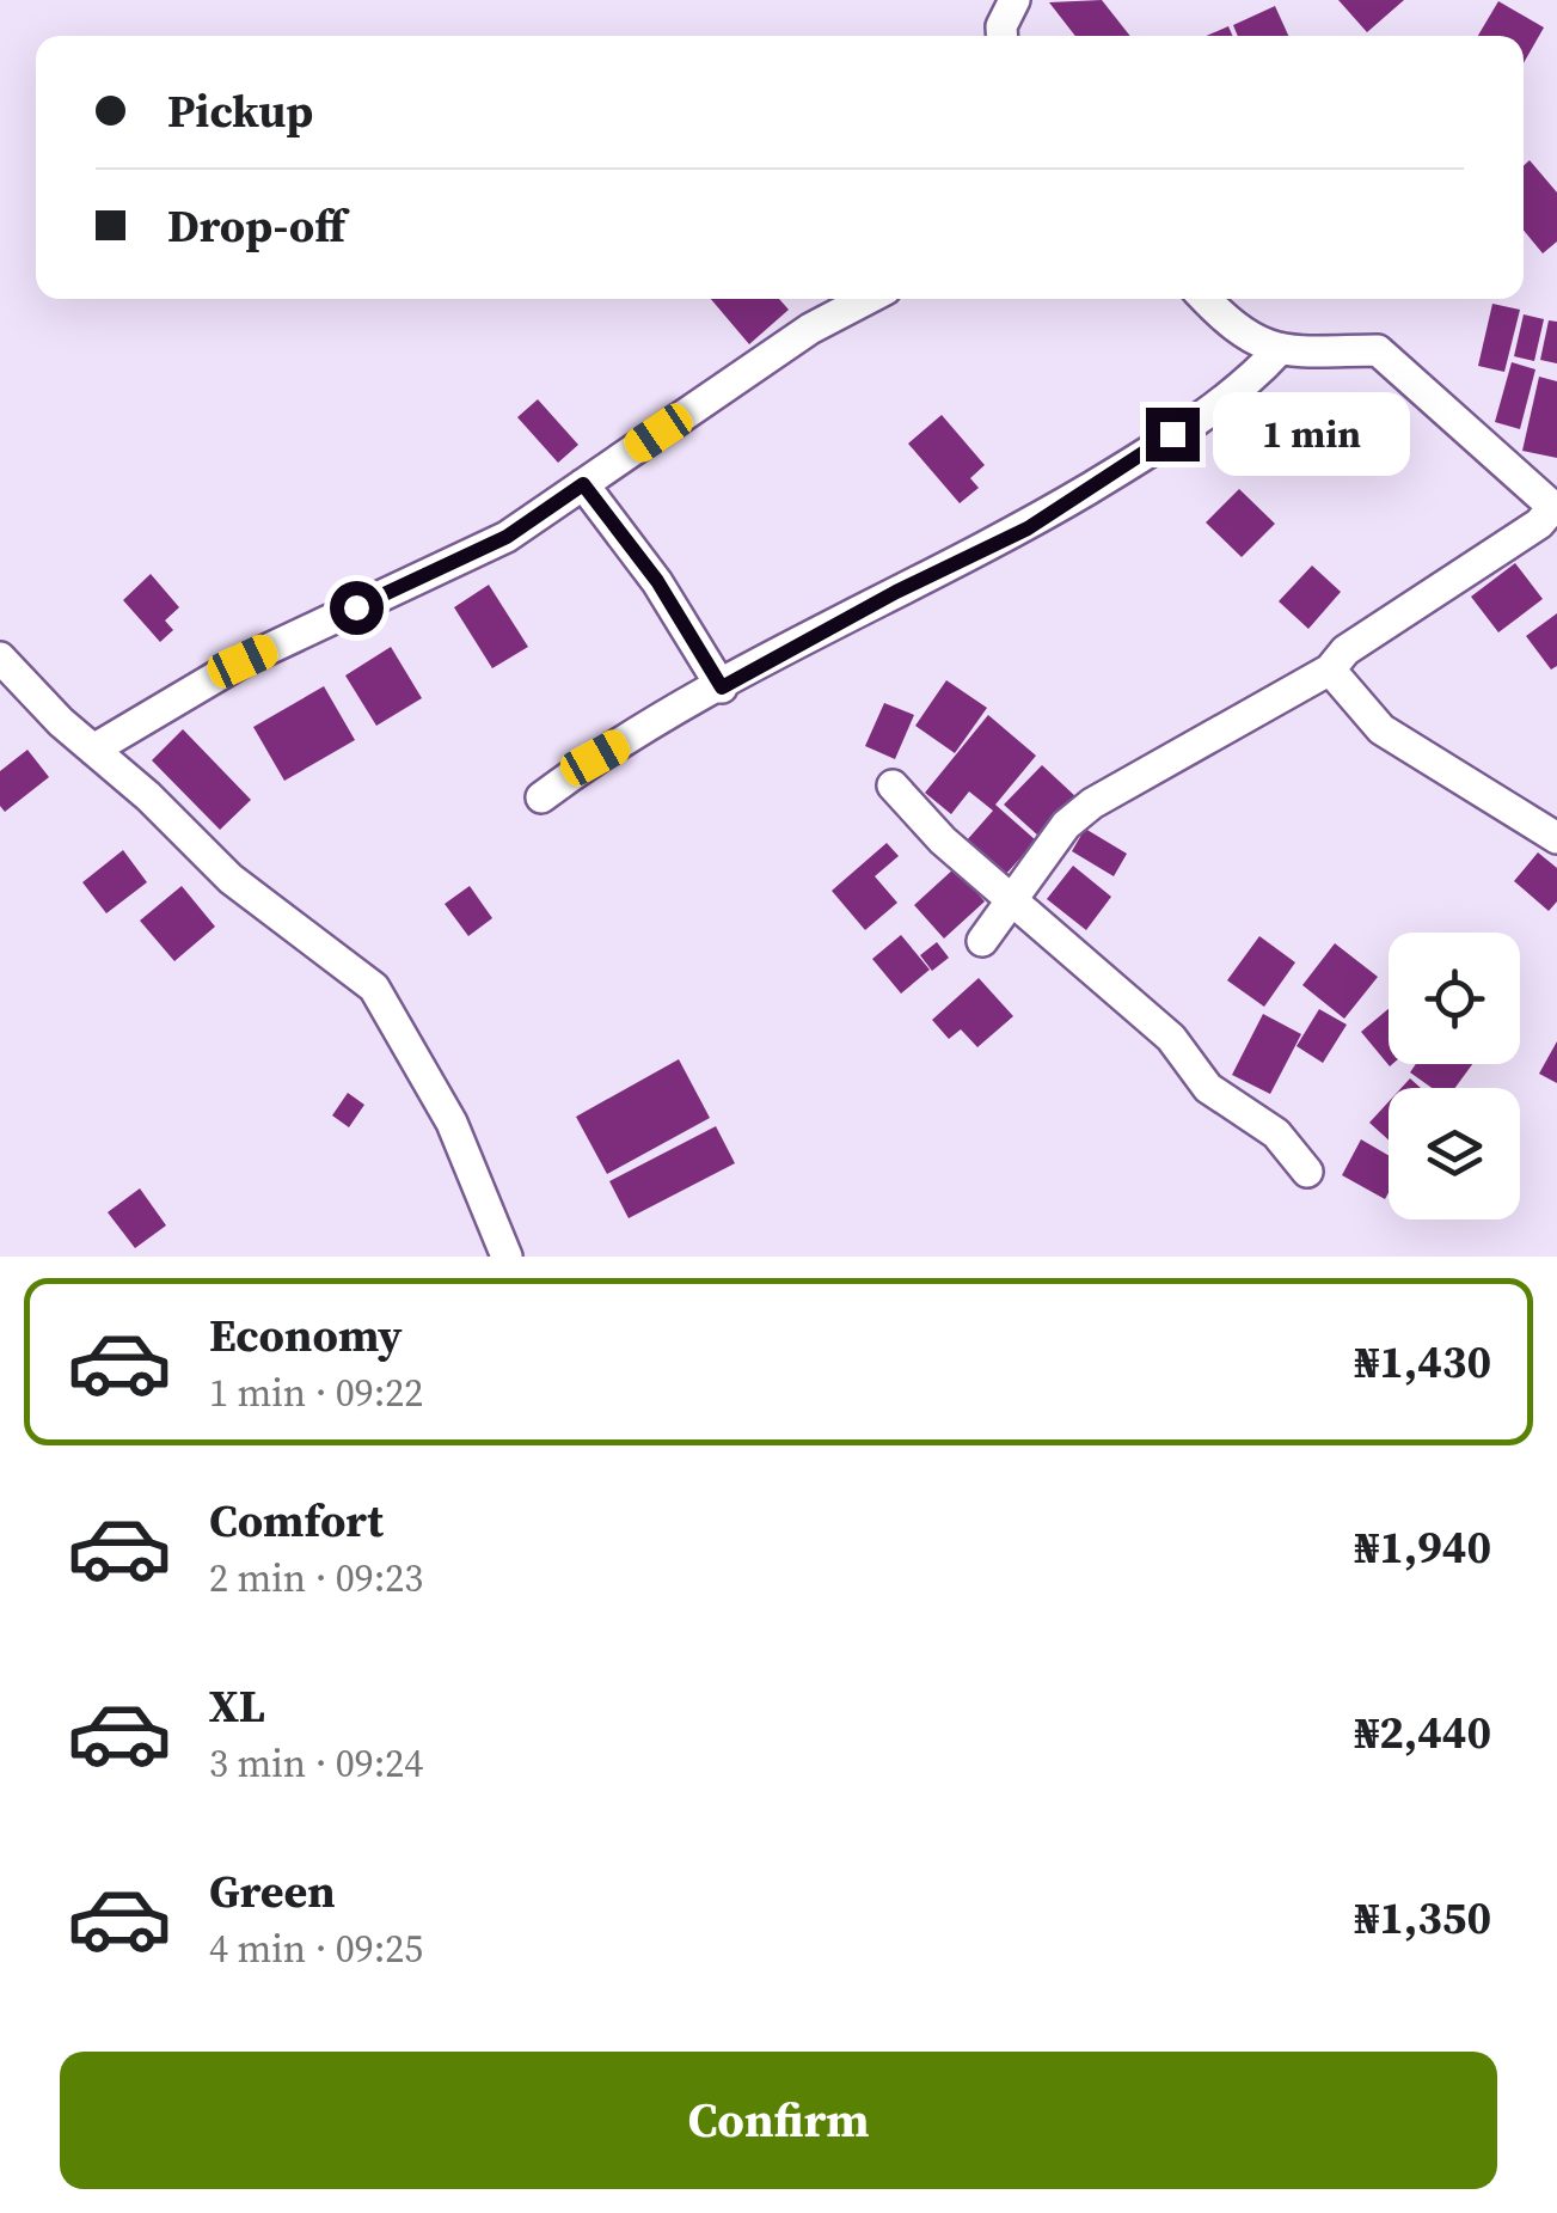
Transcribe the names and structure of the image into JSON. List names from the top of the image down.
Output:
{
  "page": {
    "banner": ["Pickup", "Drop-off"],
    "bubble": "1 min",
    "list": [
      {
        "name": "Economy",
        "note": "1 min · 09:22",
        "value": "₦1,430"
      },
      {
        "name": "Comfort",
        "note": "2 min · 09:23",
        "value": "₦1,940"
      },
      {
        "name": "XL",
        "note": "3 min · 09:24",
        "value": "₦2,440"
      },
      {
        "name": "Green",
        "note": "4 min · 09:25",
        "value": "₦1,350"
      }
    ],
    "buttons": "Confirm"
  }
}
